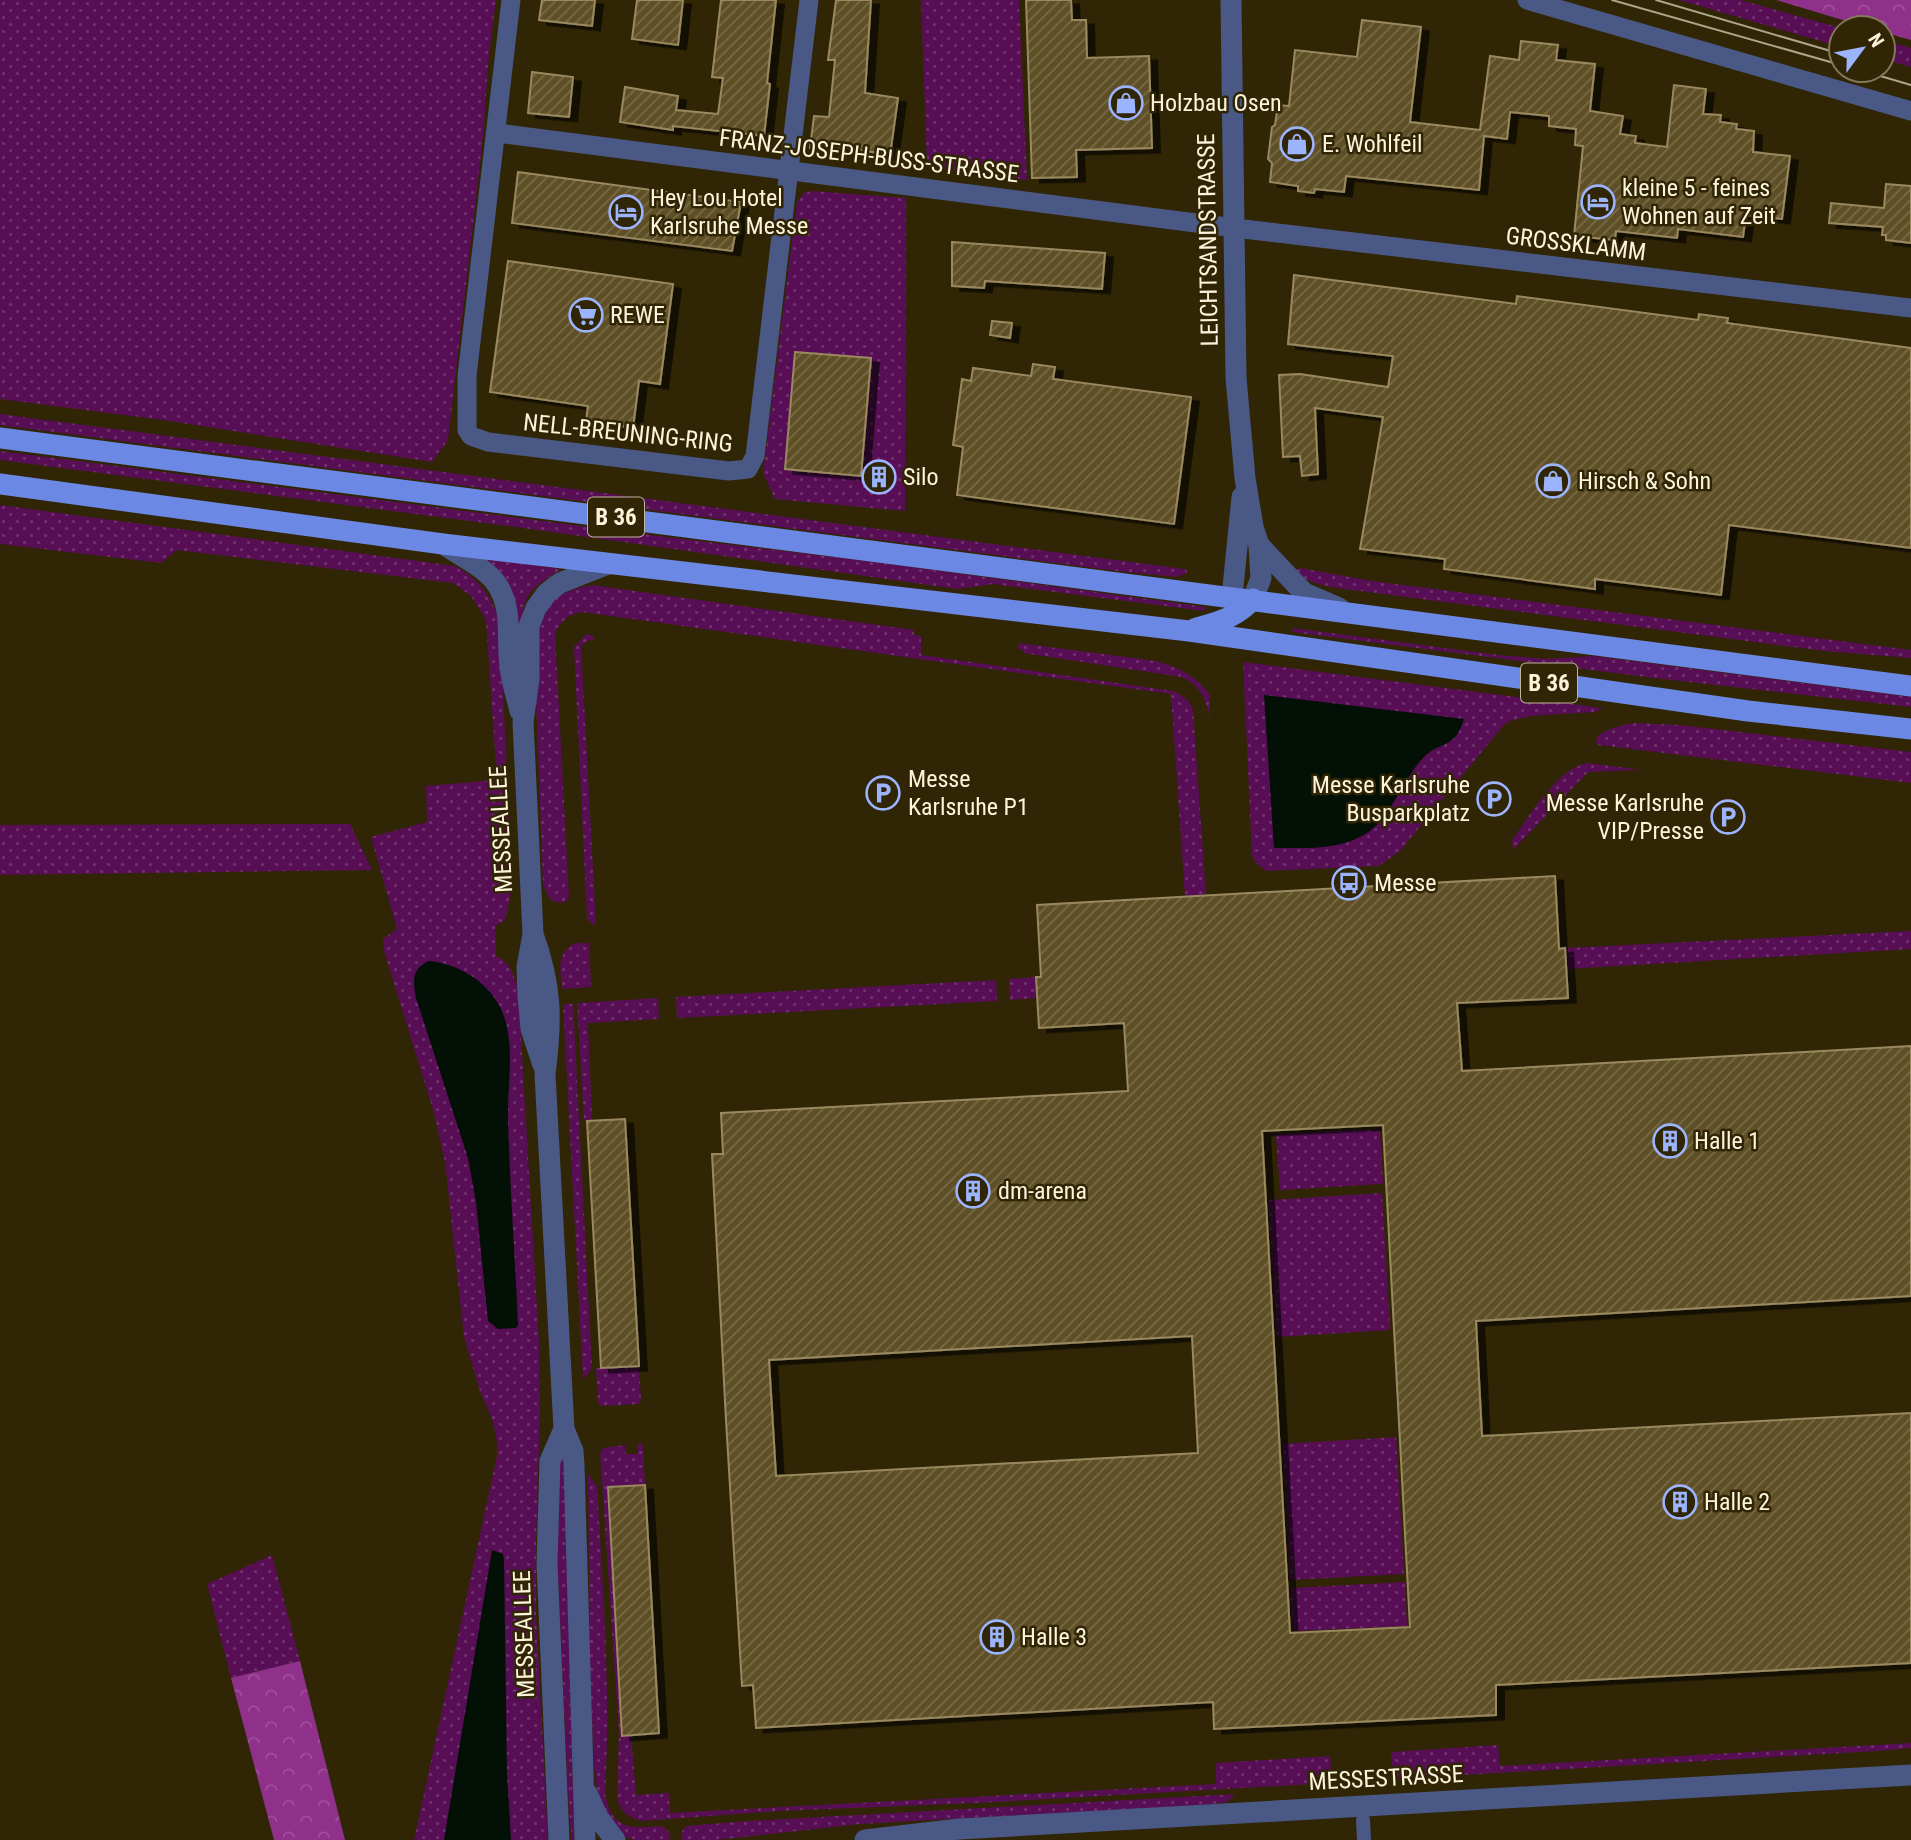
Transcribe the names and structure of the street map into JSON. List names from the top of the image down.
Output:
{
  "streets": {
    "main road": ["B 36"],
    "street": [
      "FRANZ-JOSEPH-BUSS-STRASSE",
      "LEICHTSANDSTRASSE",
      "GROSSKLAMM",
      "NELL-BREUNING-RING",
      "MESSEALLEE",
      "MESSESTRASSE"
    ]
  },
  "crossings": [
    ["FRANZ-JOSEPH-BUSS-STRASSE", "LEICHTSANDSTRASSE"],
    ["FRANZ-JOSEPH-BUSS-STRASSE", "GROSSKLAMM"],
    ["FRANZ-JOSEPH-BUSS-STRASSE", "NELL-BREUNING-RING"],
    ["LEICHTSANDSTRASSE", "GROSSKLAMM"],
    ["LEICHTSANDSTRASSE", "B 36"],
    ["B 36", "MESSEALLEE"]
  ],
  "places": {
    "shop": ["Holzbau Osen", "E. Wohlfeil", "Hirsch & Sohn"],
    "hotel": ["kleine 5 - feines Wohnen auf Zeit", "Hey Lou Hotel Karlsruhe Messe"],
    "supermarket": ["REWE"],
    "building": [
      "Silo",
      "Halle 1",
      "dm-arena",
      "Halle 2",
      "Halle 3"
    ],
    "parking": ["Messe Karlsruhe P1", "Messe Karlsruhe Busparkplatz", "Messe Karlsruhe VIP/Presse"],
    "bus stop": ["Messe"]
  },
  "north": "top right"
}
